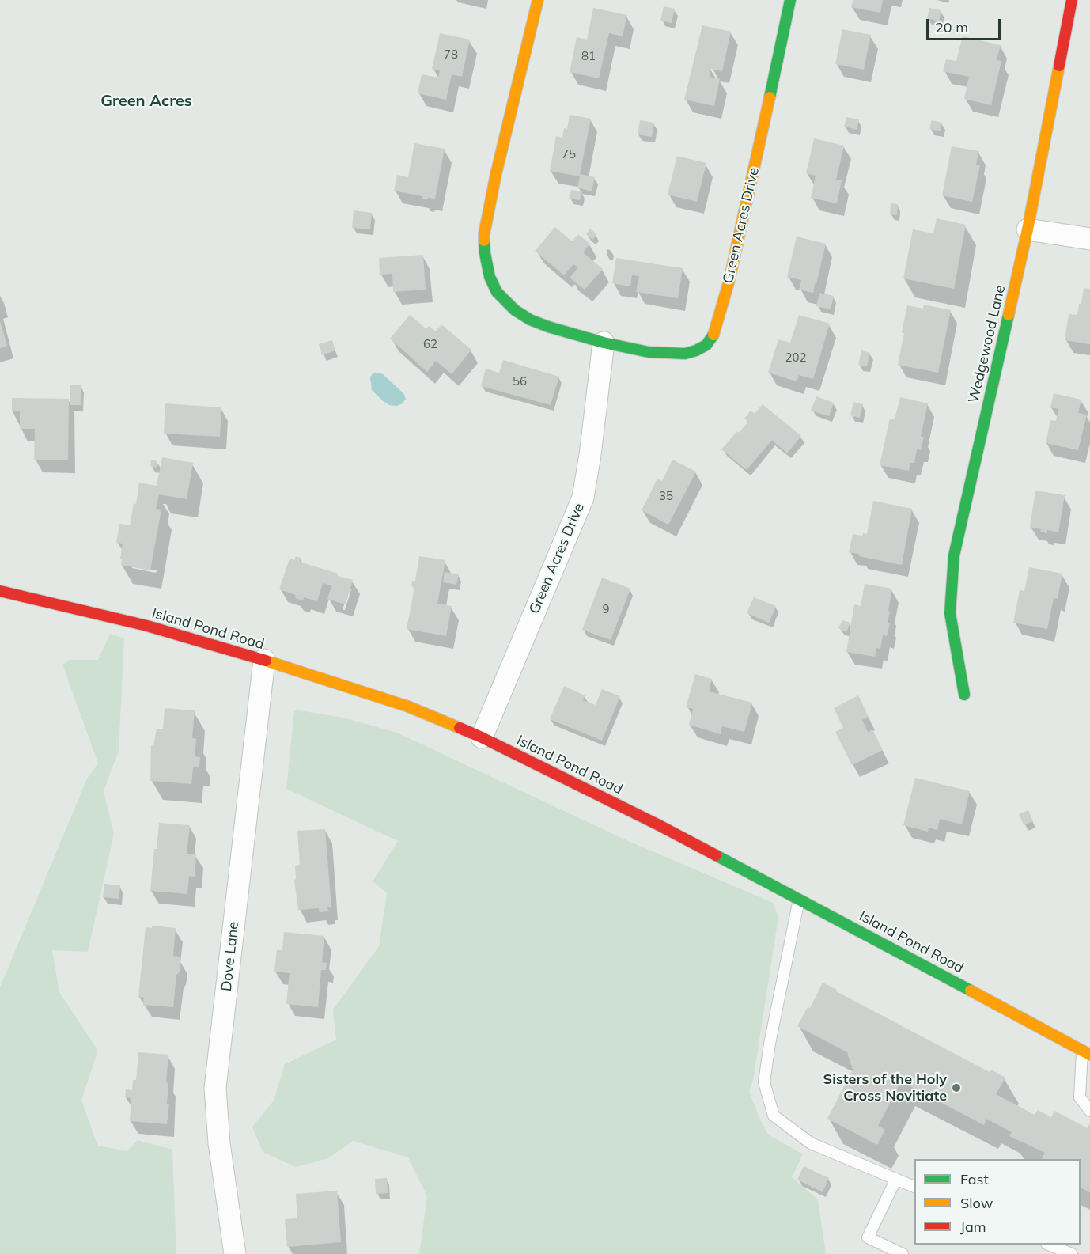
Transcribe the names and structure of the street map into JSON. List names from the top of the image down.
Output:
{
  "streets": {
    "street": [
      "Green Acres Drive",
      "Wedgewood Lane",
      "Island Pond Road",
      "Dove Lane"
    ]
  },
  "crossings": [
    ["Green Acres Drive", "Island Pond Road"],
    ["Island Pond Road", "Dove Lane"]
  ],
  "districts": ["Green Acres"],
  "places": ["Sisters of the Holy Cross Novitiate"],
  "house_numbers": [
    "78",
    "81",
    "75",
    "62",
    "202",
    "56",
    "35",
    "9"
  ],
  "legend": ["Fast", "Slow", "Jam"],
  "scale_bar": "20 m"
}
